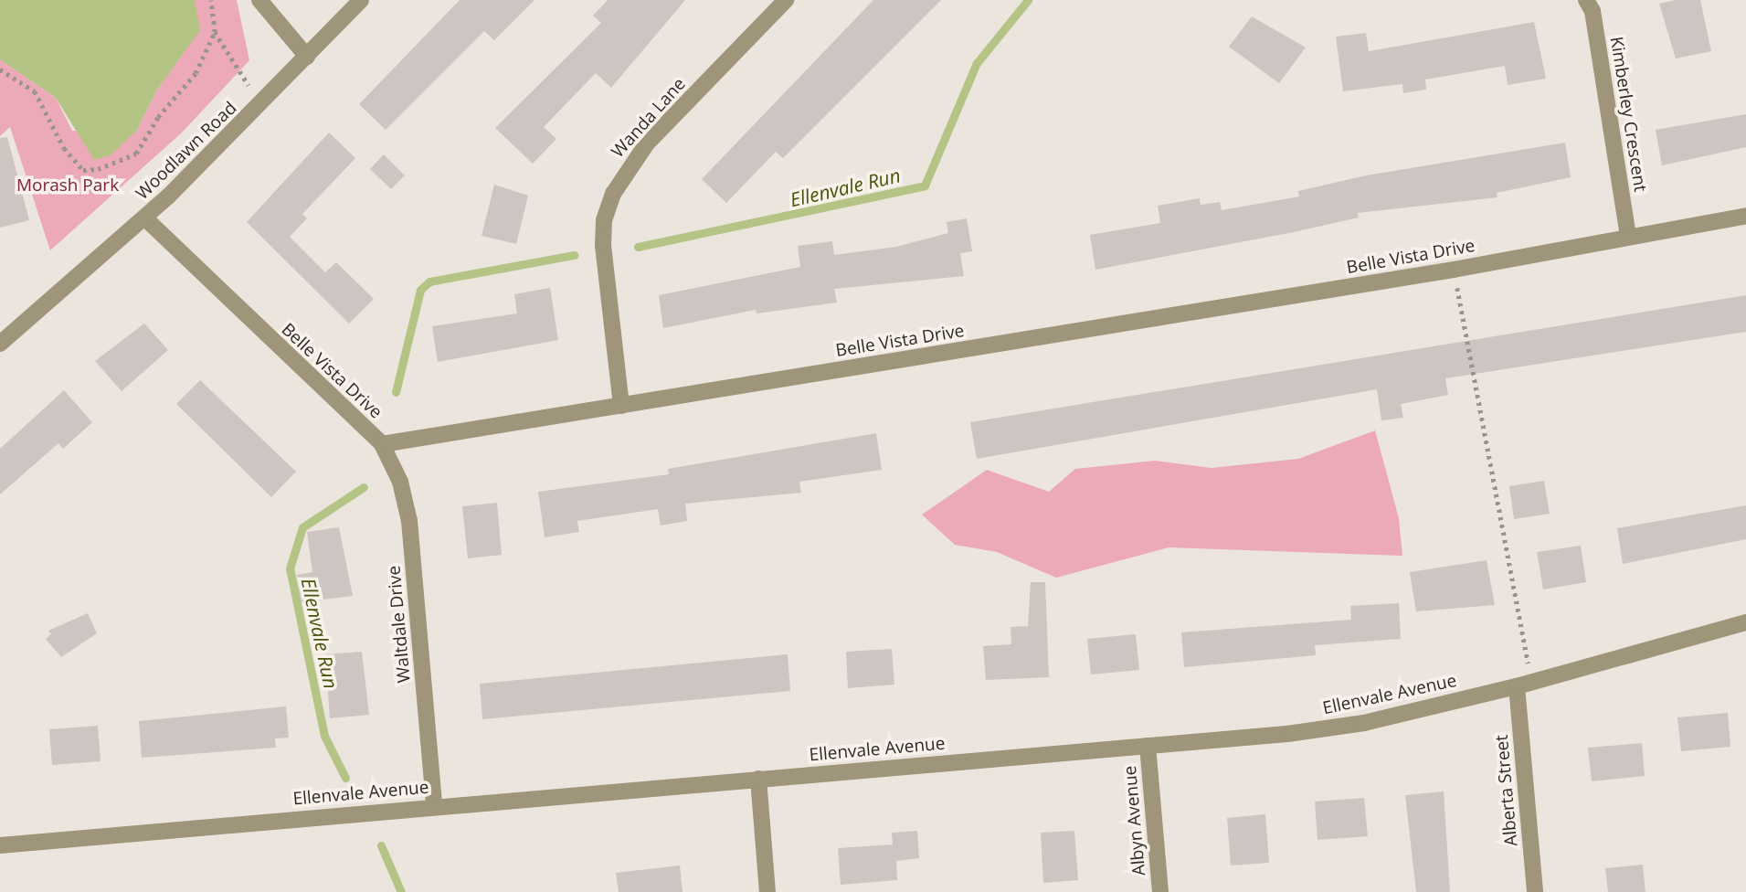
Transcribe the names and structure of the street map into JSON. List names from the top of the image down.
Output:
{
  "streets": {
    "street": [
      "Kimberley Crescent",
      "Wanda Lane",
      "Woodlawn Road",
      "Belle Vista Drive",
      "Waltdale Drive",
      "Ellenvale Avenue",
      "Alberta Street",
      "Albyn Avenue"
    ]
  },
  "crossings": [
    ["Kimberley Crescent", "Belle Vista Drive"],
    ["Wanda Lane", "Belle Vista Drive"],
    ["Woodlawn Road", "Belle Vista Drive"],
    ["Belle Vista Drive", "Waltdale Drive"],
    ["Waltdale Drive", "Ellenvale Avenue"],
    ["Ellenvale Avenue", "Alberta Street"],
    ["Ellenvale Avenue", "Albyn Avenue"]
  ],
  "water": ["Ellenvale Run"],
  "parks": ["Morash Park"]
}
